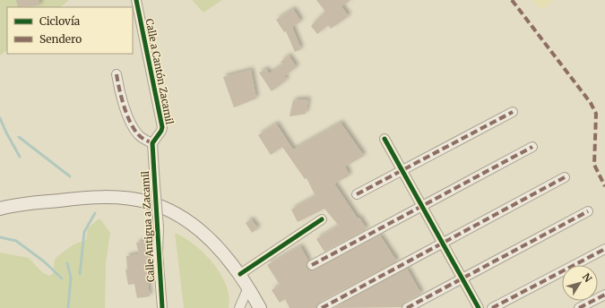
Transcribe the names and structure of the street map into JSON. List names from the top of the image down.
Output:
{
  "streets": {
    "street": ["Calle a Cantón Zacamil", "Calle Antigua a Zacamil"]
  },
  "crossings": [
    ["Calle a Cantón Zacamil", "Calle Antigua a Zacamil"]
  ],
  "legend": ["Ciclovía", "Sendero"],
  "north": "top right"
}
